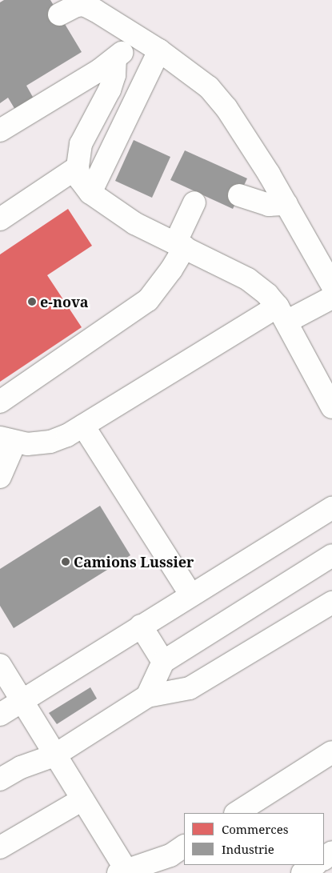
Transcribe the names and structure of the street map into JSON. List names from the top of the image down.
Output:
{
  "places": ["e-nova", "Camions Lussier"],
  "legend": ["Commerces", "Industrie"]
}
